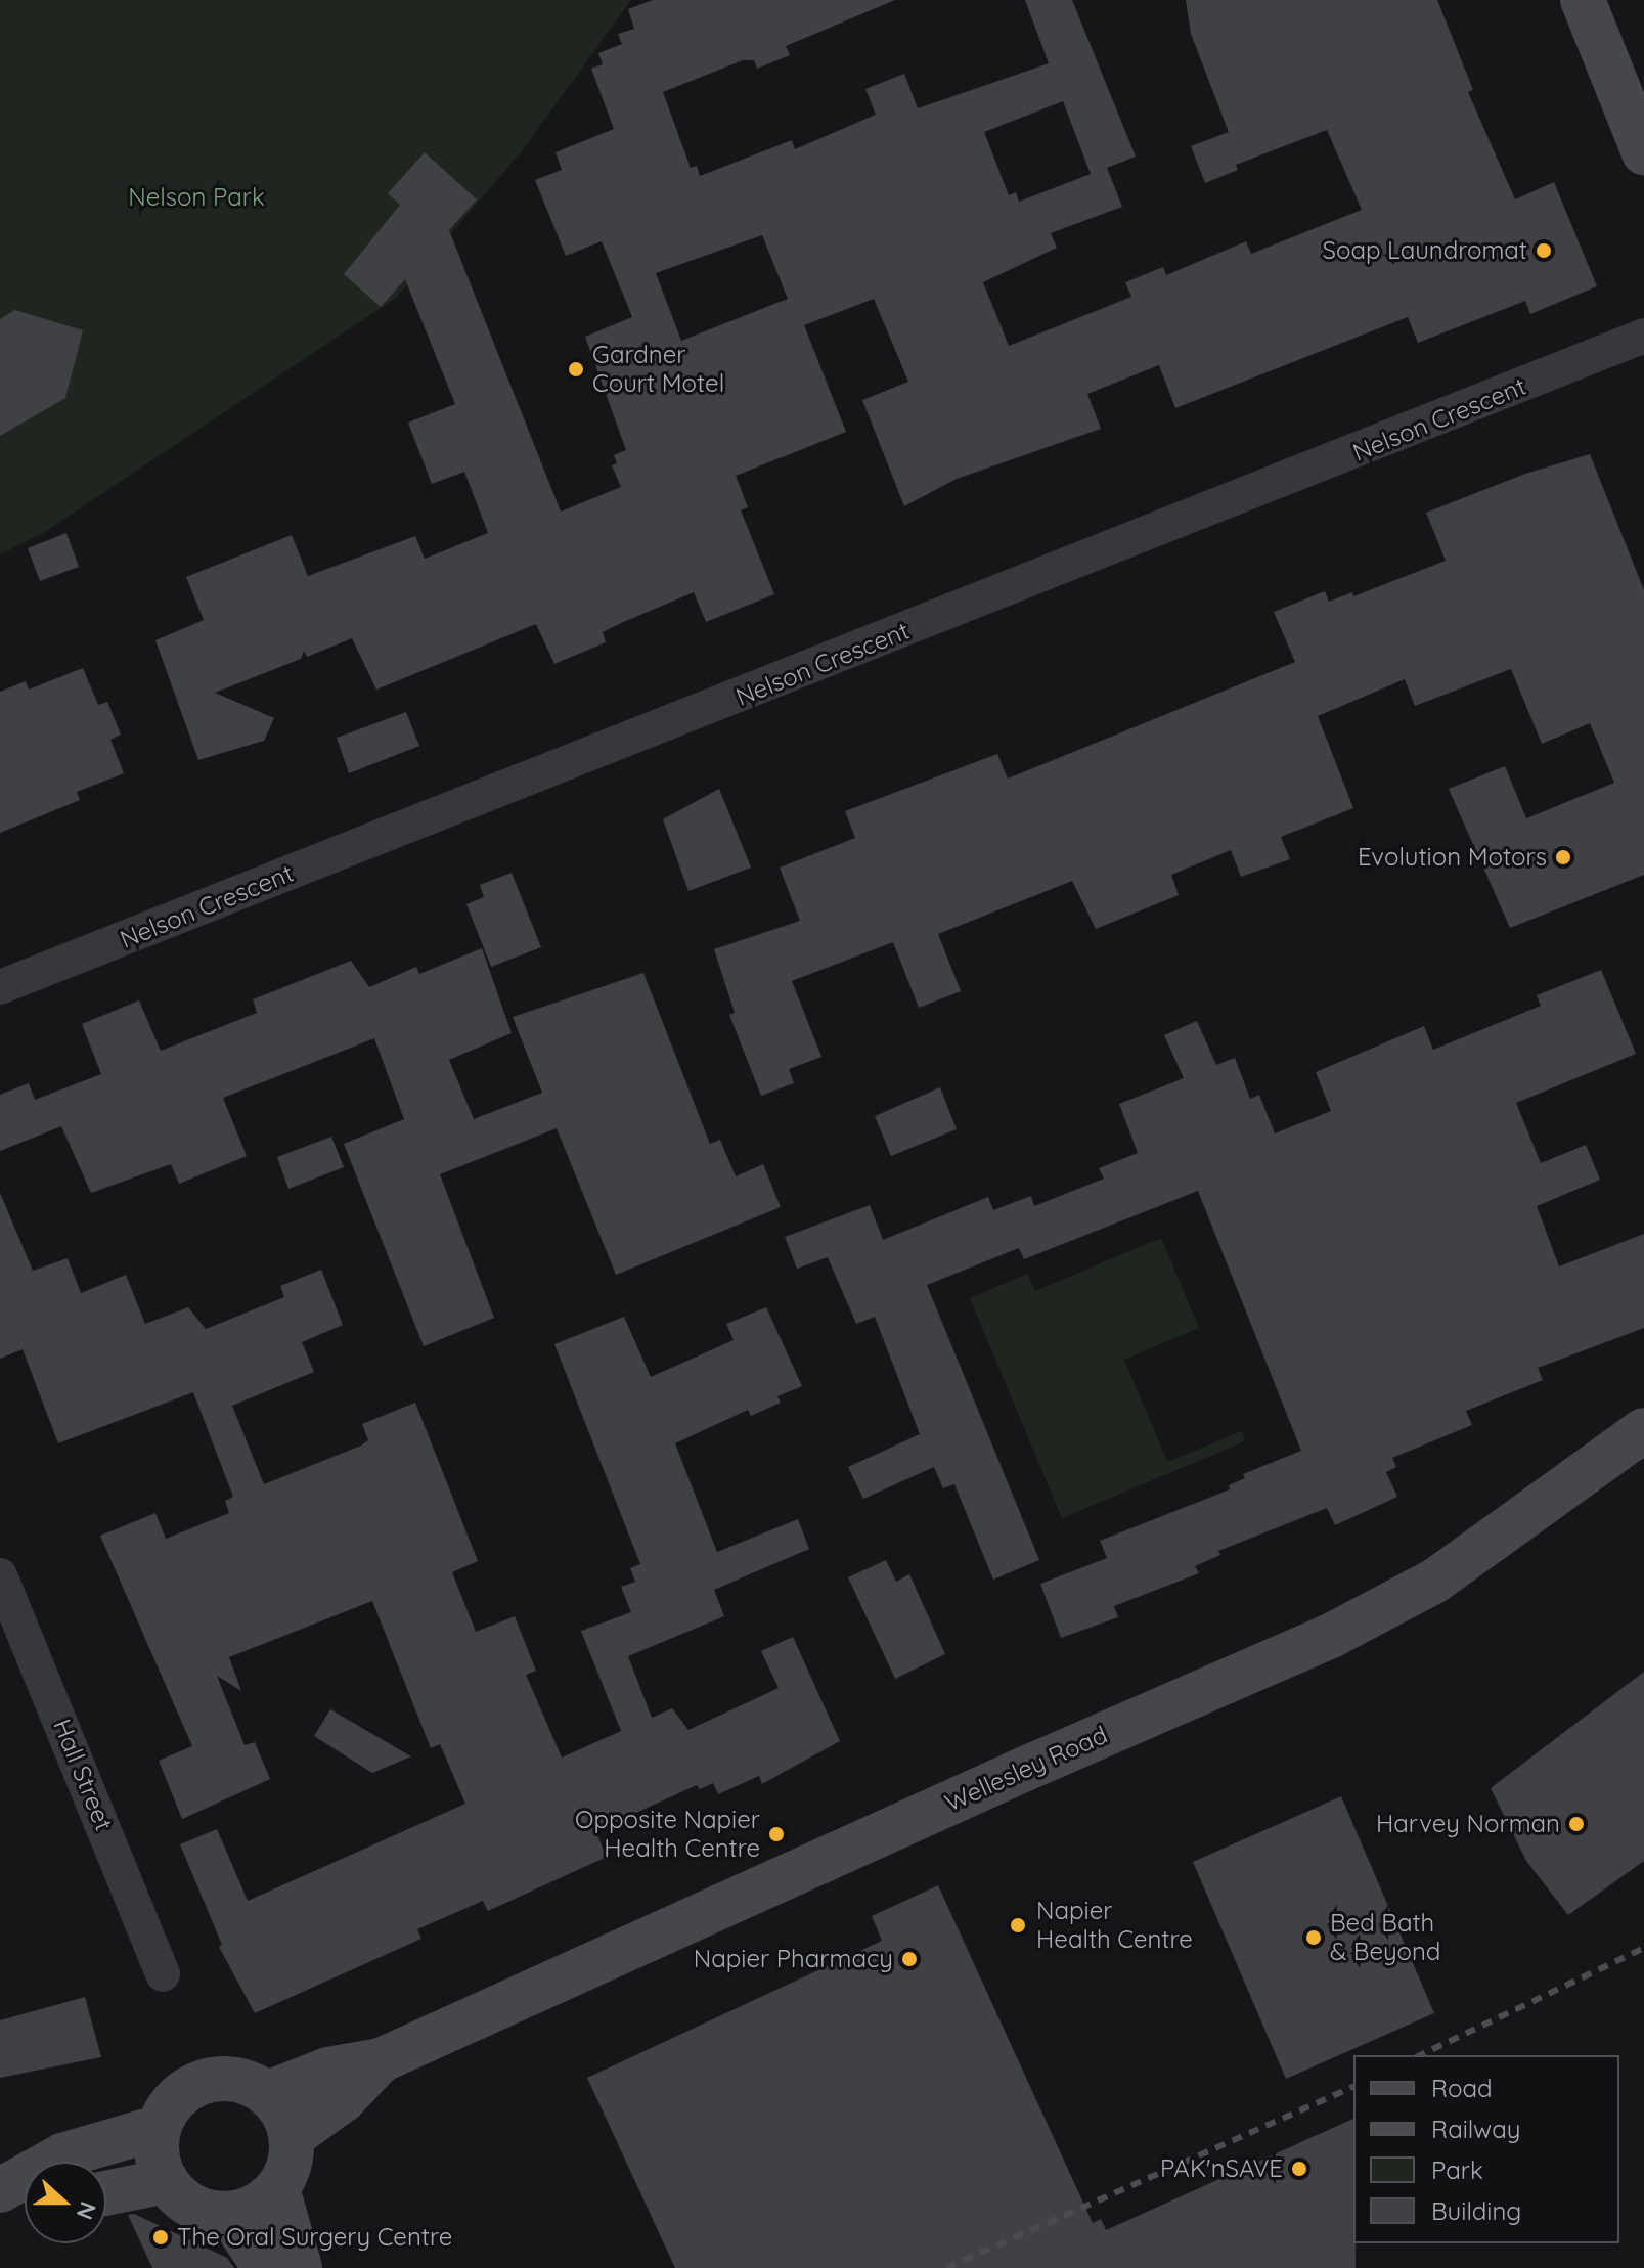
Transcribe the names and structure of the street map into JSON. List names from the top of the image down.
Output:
{
  "streets": {
    "main road": ["Wellesley Road"],
    "street": ["Nelson Crescent", "Hall Street"]
  },
  "parks": ["Nelson Park"],
  "places": [
    "Soap Laundromat",
    "Gardner Court Motel",
    "Evolution Motors",
    "Harvey Norman",
    "Opposite Napier Health Centre",
    "Napier Health Centre",
    "Bed Bath & Beyond",
    "Napier Pharmacy",
    "PAK'nSAVE",
    "The Oral Surgery Centre"
  ],
  "legend": [
    "Road",
    "Railway",
    "Park",
    "Building"
  ],
  "north": "right"
}
